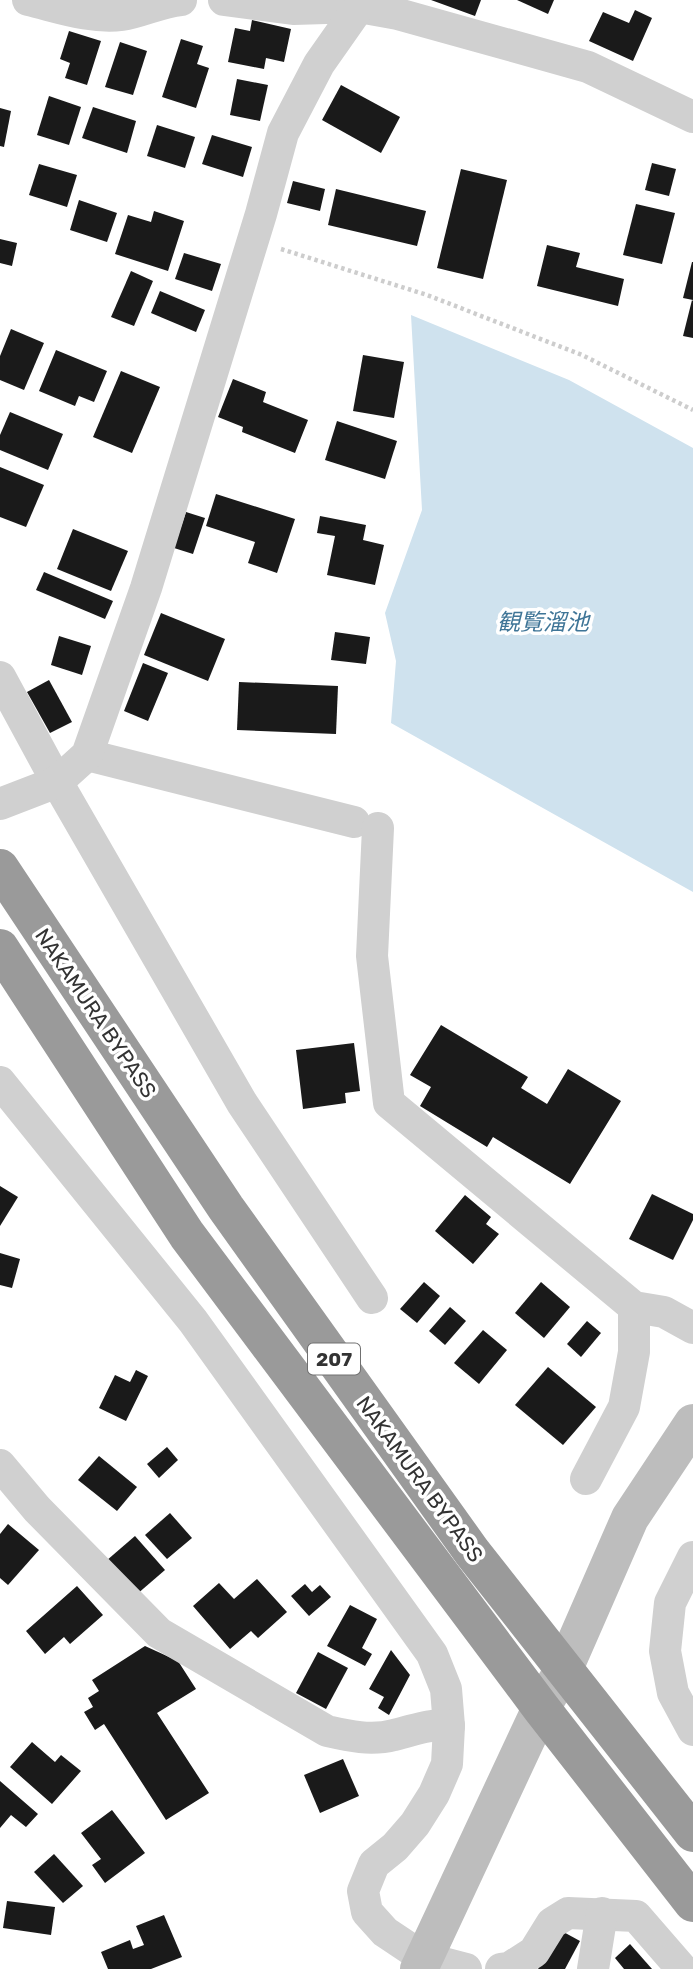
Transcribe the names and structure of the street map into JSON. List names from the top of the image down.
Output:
{
  "streets": {
    "highway": ["NAKAMURA BYPASS", "207"]
  },
  "water": ["観覧溜池"]
}
